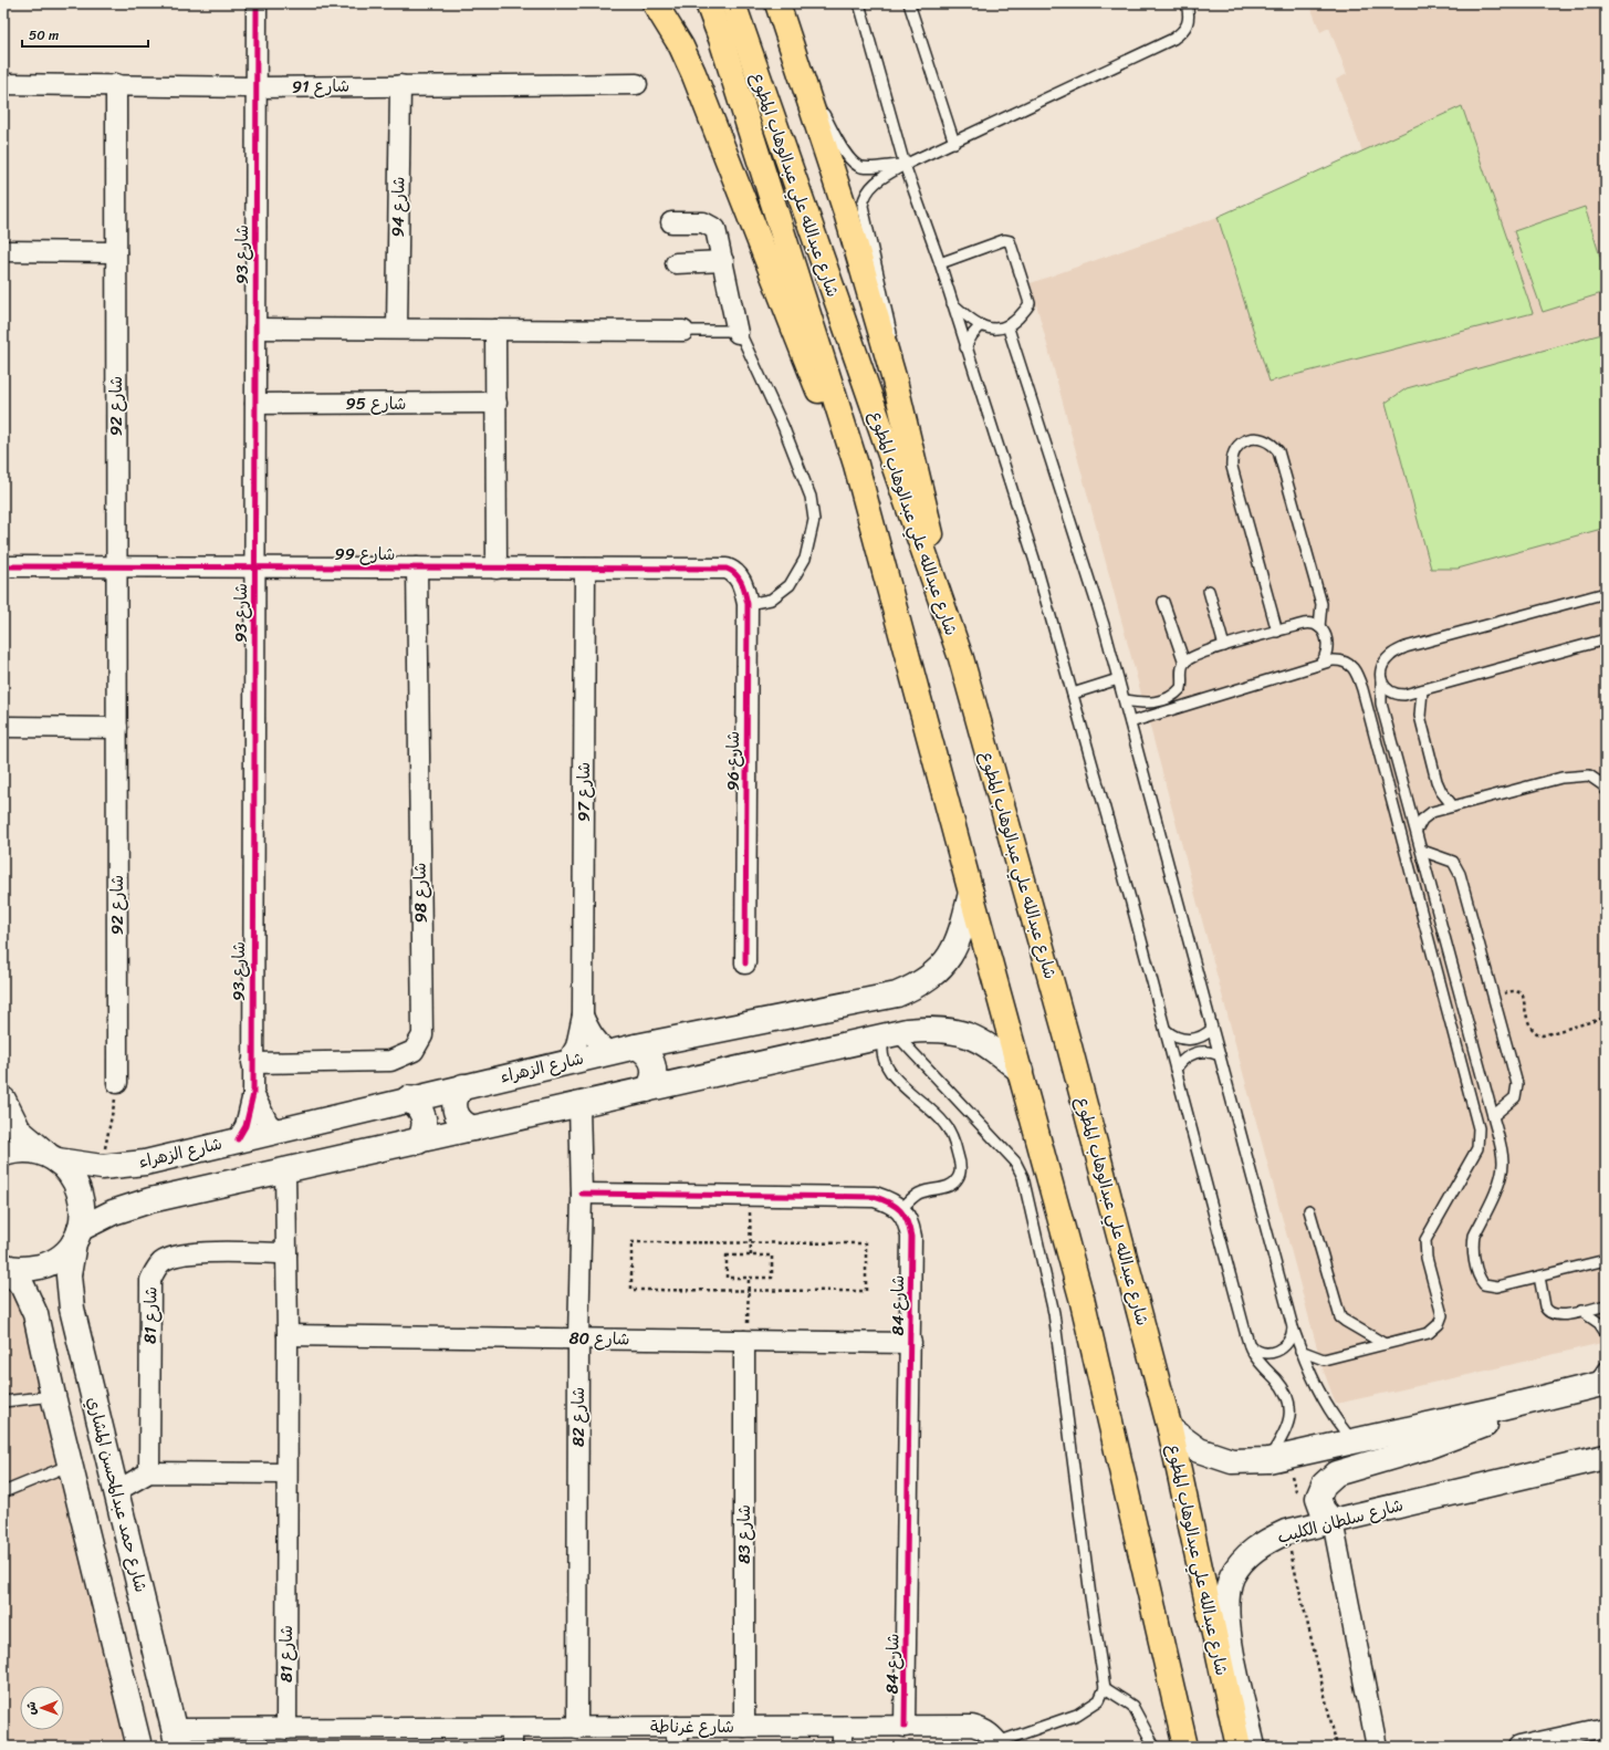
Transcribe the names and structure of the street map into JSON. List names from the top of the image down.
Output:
{
  "streets": {
    "main road": ["شارع عبدالله علي عبدالوهاب المطوع"],
    "street": [
      "شارع 91",
      "شارع 94",
      "شارع 93",
      "شارع 95",
      "شارع 92",
      "شارع 99",
      "شارع 96",
      "شارع 97",
      "شارع 98",
      "شارع الزهراء",
      "شارع 84",
      "شارع 81",
      "شارع 80",
      "شارع 82",
      "شارع حمد عبدالمحسن المشاري",
      "شارع سلطان الكليب",
      "شارع 83",
      "شارع غرناطة"
    ]
  },
  "crossings": [
    ["شارع 91", "شارع 94"],
    ["شارع 91", "شارع 93"],
    ["شارع 91", "شارع 92"],
    ["شارع عبدالله علي عبدالوهاب المطوع", "شارع الزهراء"],
    ["شارع 93", "شارع 95"],
    ["شارع 93", "شارع 99"],
    ["شارع 93", "شارع 98"],
    ["شارع 93", "شارع الزهراء"],
    ["شارع 92", "شارع 99"],
    ["شارع 99", "شارع 96"],
    ["شارع 99", "شارع 97"],
    ["شارع 99", "شارع 98"],
    ["شارع 97", "شارع الزهراء"],
    ["شارع الزهراء", "شارع حمد عبدالمحسن المشاري"],
    ["شارع 84", "شارع 80"],
    ["شارع 84", "شارع غرناطة"],
    ["شارع 81", "شارع 80"],
    ["شارع 81", "شارع غرناطة"],
    ["شارع 80", "شارع 82"],
    ["شارع 80", "شارع 83"],
    ["شارع 82", "شارع غرناطة"],
    ["شارع حمد عبدالمحسن المشاري", "شارع غرناطة"],
    ["شارع 83", "شارع غرناطة"]
  ],
  "scale_bar": "50 m",
  "north": "left"
}
